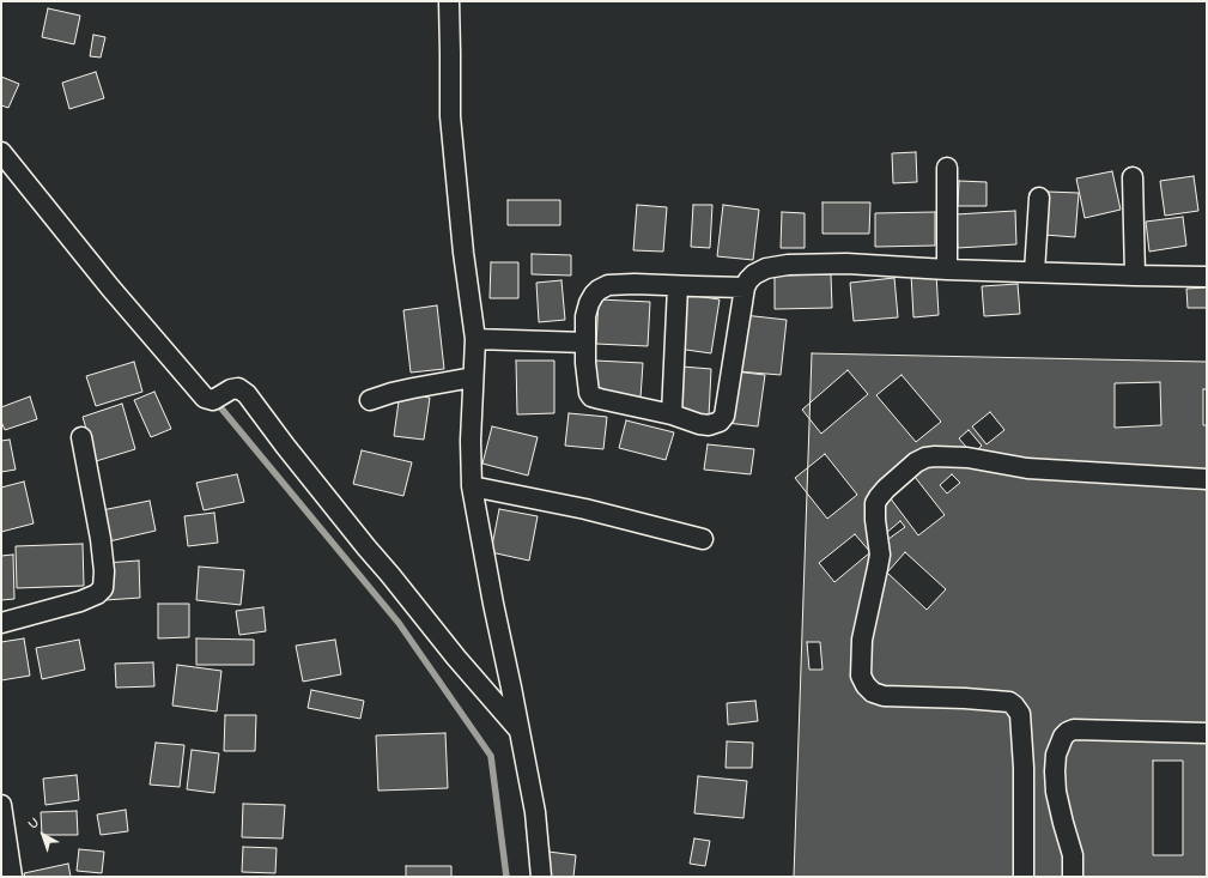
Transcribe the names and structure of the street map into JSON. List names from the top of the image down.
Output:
{
  "north": "top left"
}
